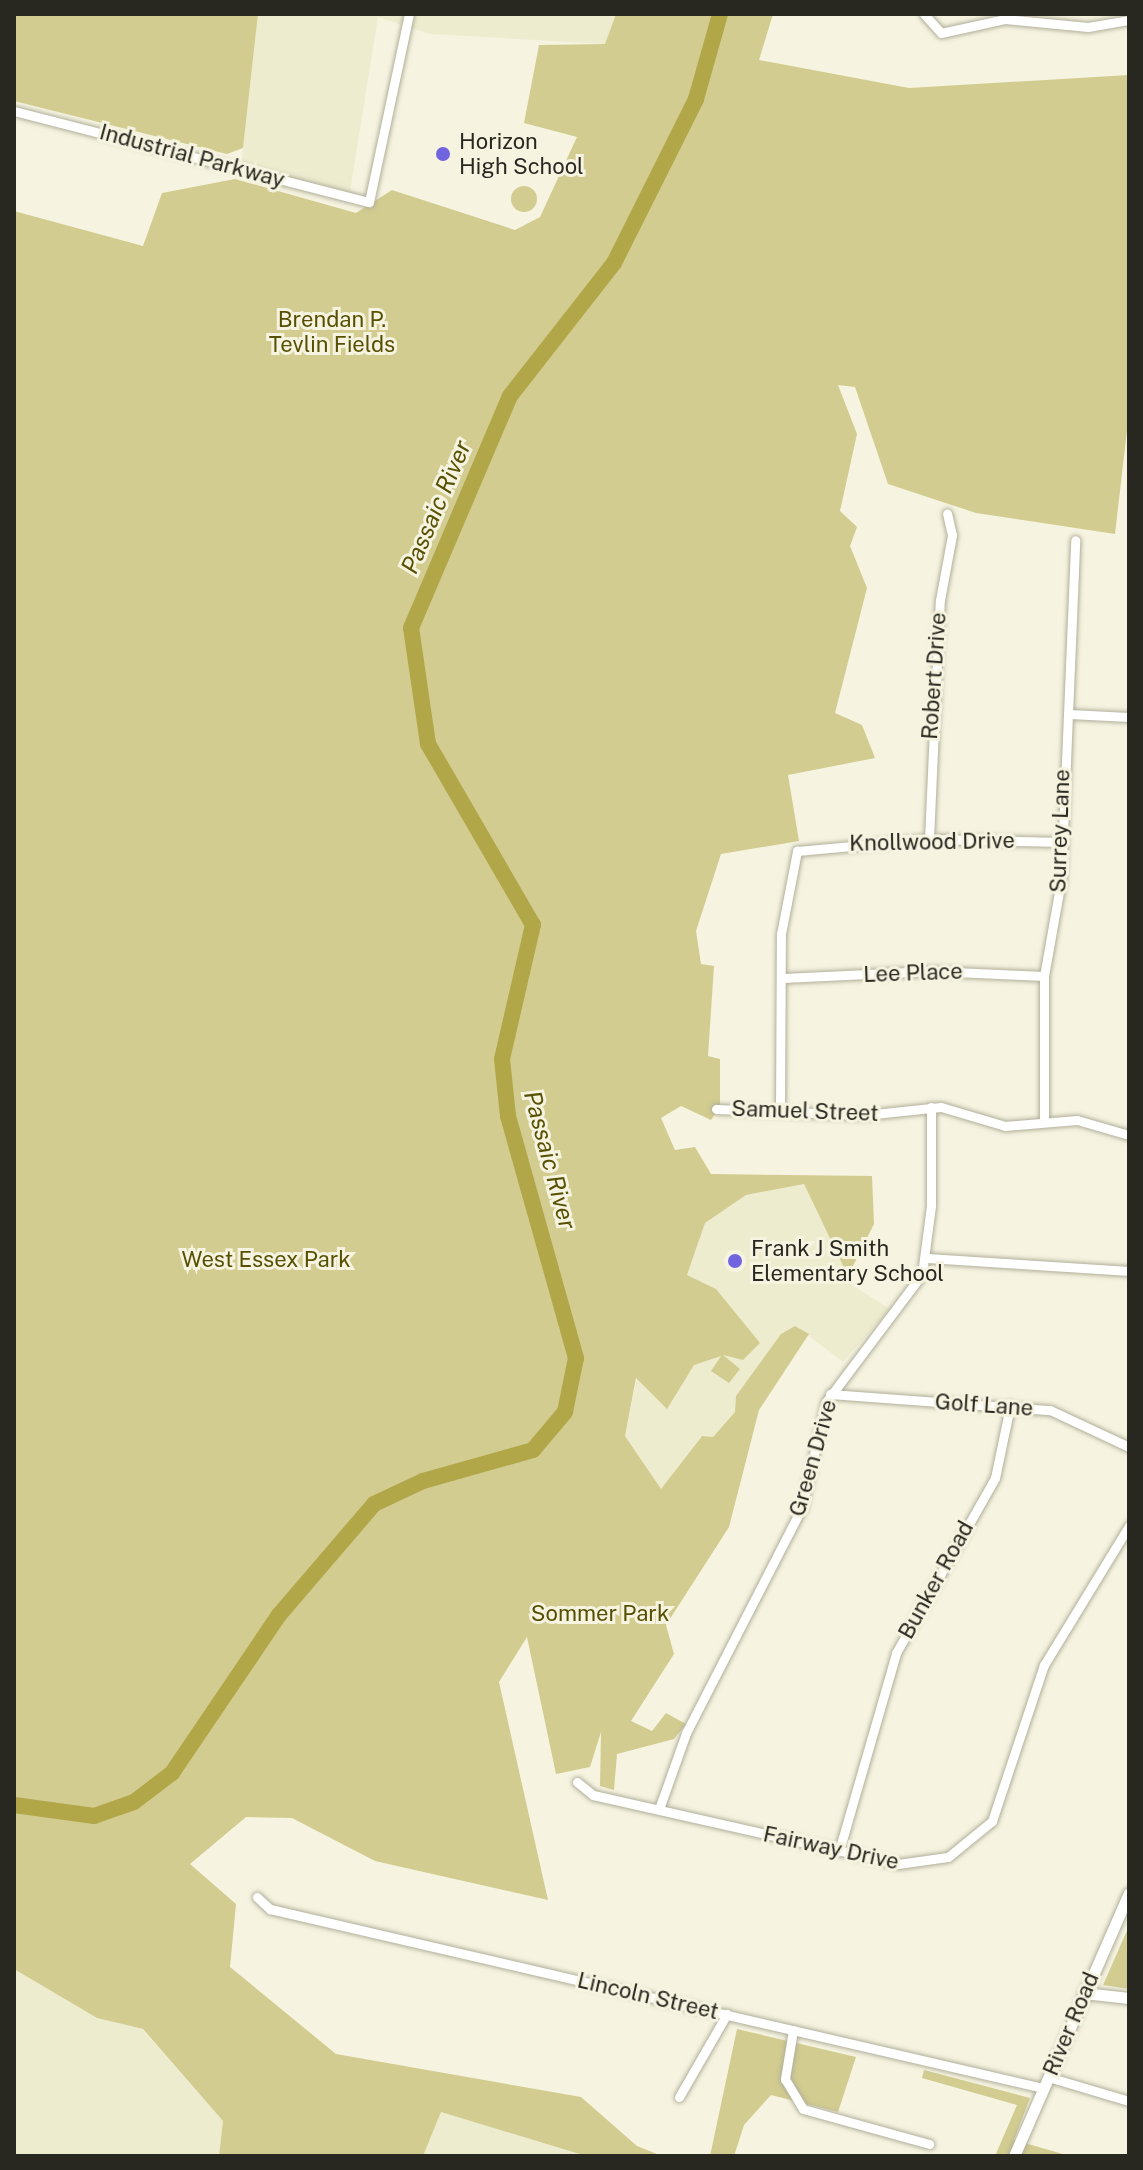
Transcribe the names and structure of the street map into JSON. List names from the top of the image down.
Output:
{
  "streets": {
    "street": [
      "Industrial Parkway",
      "Robert Drive",
      "Surrey Lane",
      "Knollwood Drive",
      "Lee Place",
      "Samuel Street",
      "Golf Lane",
      "Green Drive",
      "Bunker Road",
      "Fairway Drive",
      "Lincoln Street",
      "River Road"
    ]
  },
  "crossings": [
    ["Robert Drive", "Knollwood Drive"],
    ["Surrey Lane", "Knollwood Drive"],
    ["Surrey Lane", "Lee Place"],
    ["Surrey Lane", "Samuel Street"],
    ["Knollwood Drive", "Lee Place"],
    ["Samuel Street", "Green Drive"],
    ["Golf Lane", "Green Drive"],
    ["Golf Lane", "Bunker Road"],
    ["Green Drive", "Fairway Drive"],
    ["Bunker Road", "Fairway Drive"],
    ["Lincoln Street", "River Road"]
  ],
  "water": ["Passaic River"],
  "parks": ["Brendan P. Tevlin Fields", "West Essex Park", "Sommer Park"],
  "places": ["Horizon High School", "Frank J Smith Elementary School"]
}
